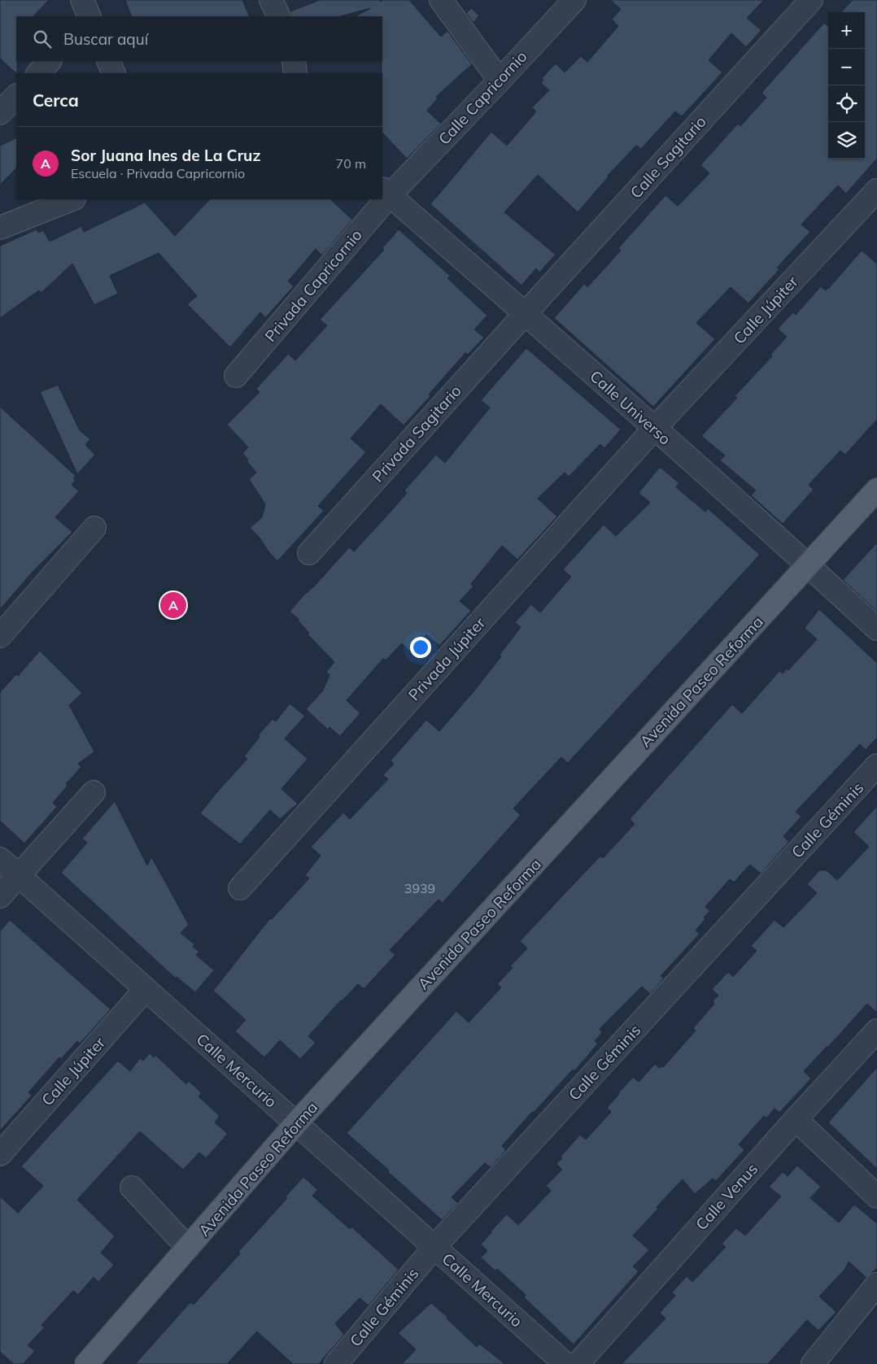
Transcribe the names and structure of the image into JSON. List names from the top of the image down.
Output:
{
  "streets": {
    "main road": ["Avenida Paseo Reforma"],
    "street": [
      "Calle Capricornio",
      "Calle Sagitario",
      "Privada Capricornio",
      "Calle Júpiter",
      "Calle Universo",
      "Privada Sagitario",
      "Privada Júpiter",
      "Calle Géminis",
      "Calle Mercurio",
      "Calle Venus"
    ]
  },
  "crossings": [
    ["Calle Capricornio", "Calle Universo"],
    ["Calle Sagitario", "Calle Universo"],
    ["Calle Sagitario", "Privada Sagitario"],
    ["Calle Júpiter", "Calle Universo"],
    ["Calle Júpiter", "Privada Júpiter"],
    ["Calle Júpiter", "Calle Mercurio"],
    ["Calle Universo", "Privada Sagitario"],
    ["Calle Universo", "Privada Júpiter"],
    ["Calle Universo", "Avenida Paseo Reforma"],
    ["Avenida Paseo Reforma", "Calle Mercurio"],
    ["Calle Géminis", "Calle Mercurio"]
  ],
  "house_numbers": ["3939"],
  "page": {
    "map_buttons": ["+", "−"],
    "search": "Buscar aquí",
    "heading": "Cerca",
    "list": [
      {
        "mark": "A",
        "name": "Sor Juana Ines de La Cruz",
        "note": "Escuela · Privada Capricornio",
        "value": "70 m"
      }
    ],
    "pins": "A"
  }
}
